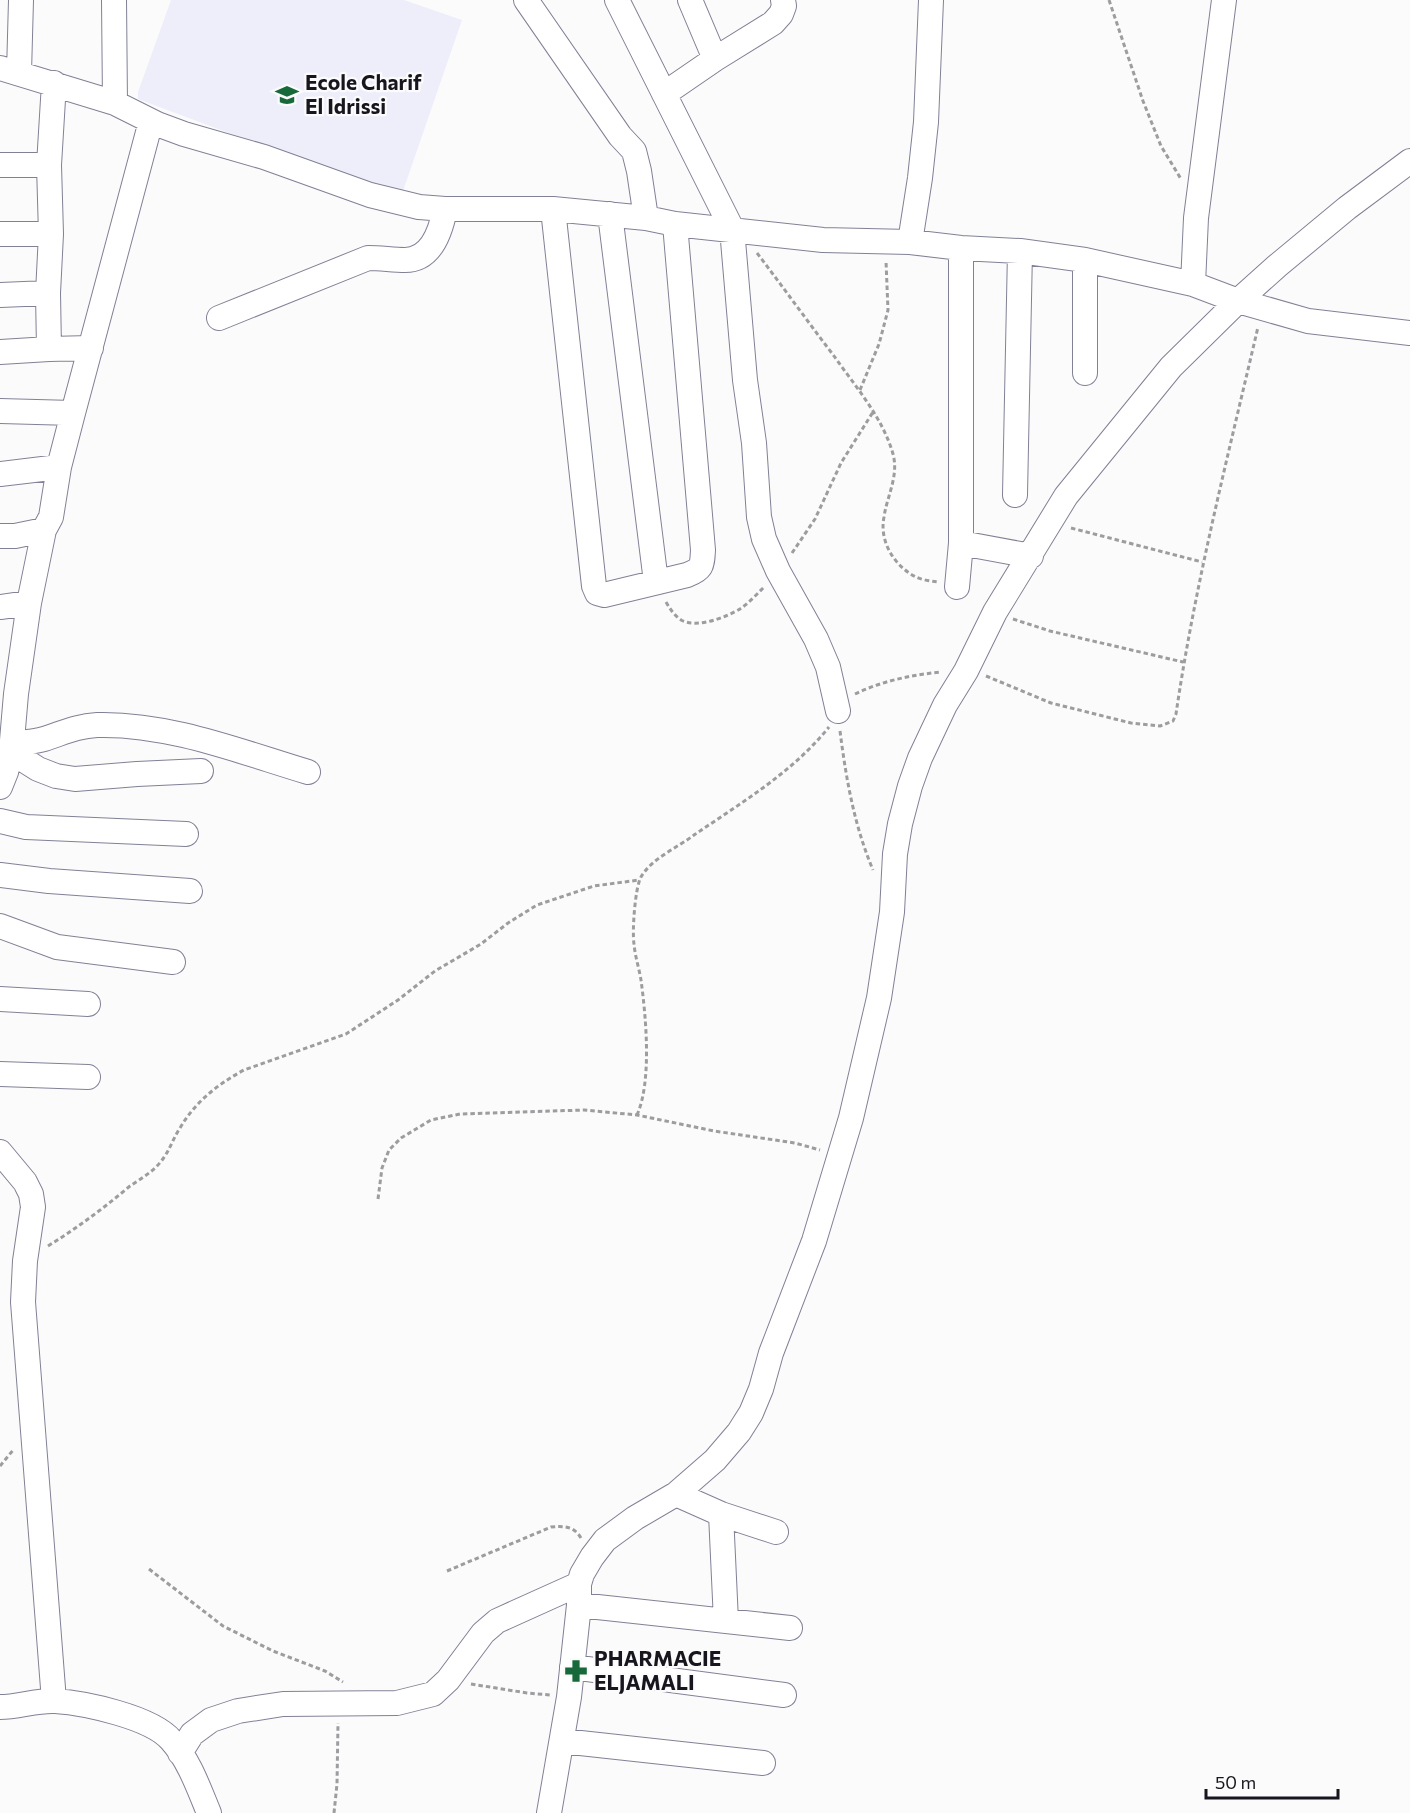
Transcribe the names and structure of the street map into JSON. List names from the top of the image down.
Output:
{
  "places": {
    "school or university": ["Ecole Charif El Idrissi"],
    "pharmacy": ["PHARMACIE ELJAMALI"]
  },
  "scale_bar": "50 m"
}
